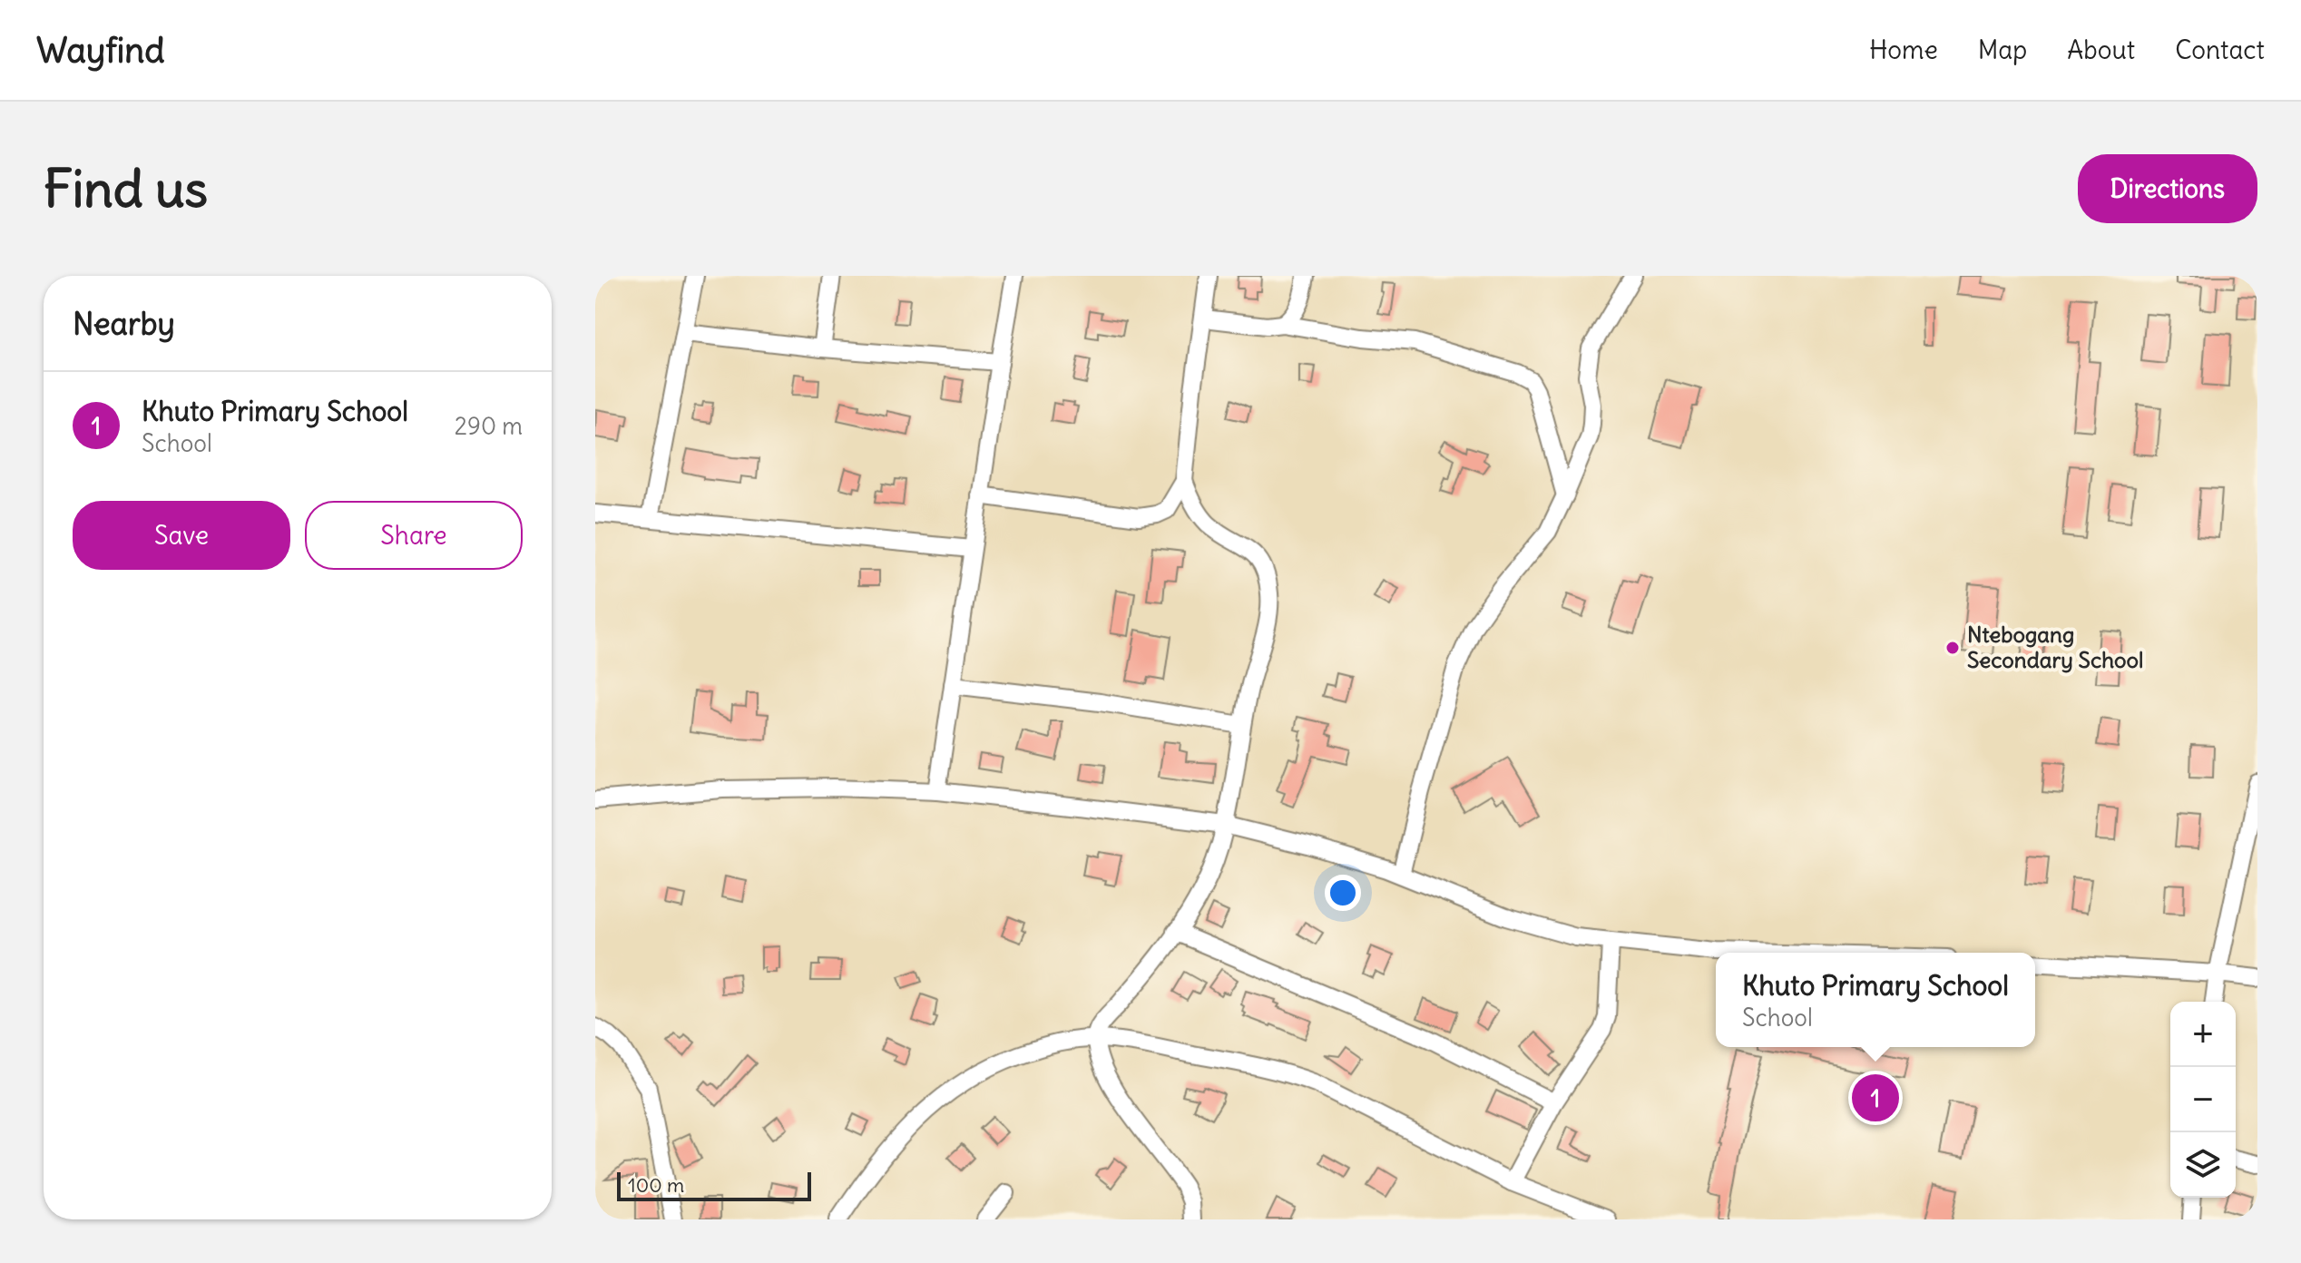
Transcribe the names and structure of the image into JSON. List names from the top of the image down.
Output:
{
  "places": ["Ntebogang Secondary School"],
  "scale_bar": "100 m",
  "page": {
    "header": "Wayfind",
    "nav": [
      "Home",
      "Map",
      "About",
      "Contact"
    ],
    "buttons": [
      "Directions",
      ["Save", "Share"]
    ],
    "title": "Find us",
    "heading": "Nearby",
    "list": [
      {
        "mark": "1",
        "name": "Khuto Primary School",
        "note": "School",
        "value": "290 m"
      }
    ],
    "popup": ["Khuto Primary School", "School"],
    "map_buttons": ["+", "−"],
    "pins": "1",
    "scale": "100 m"
  }
}
